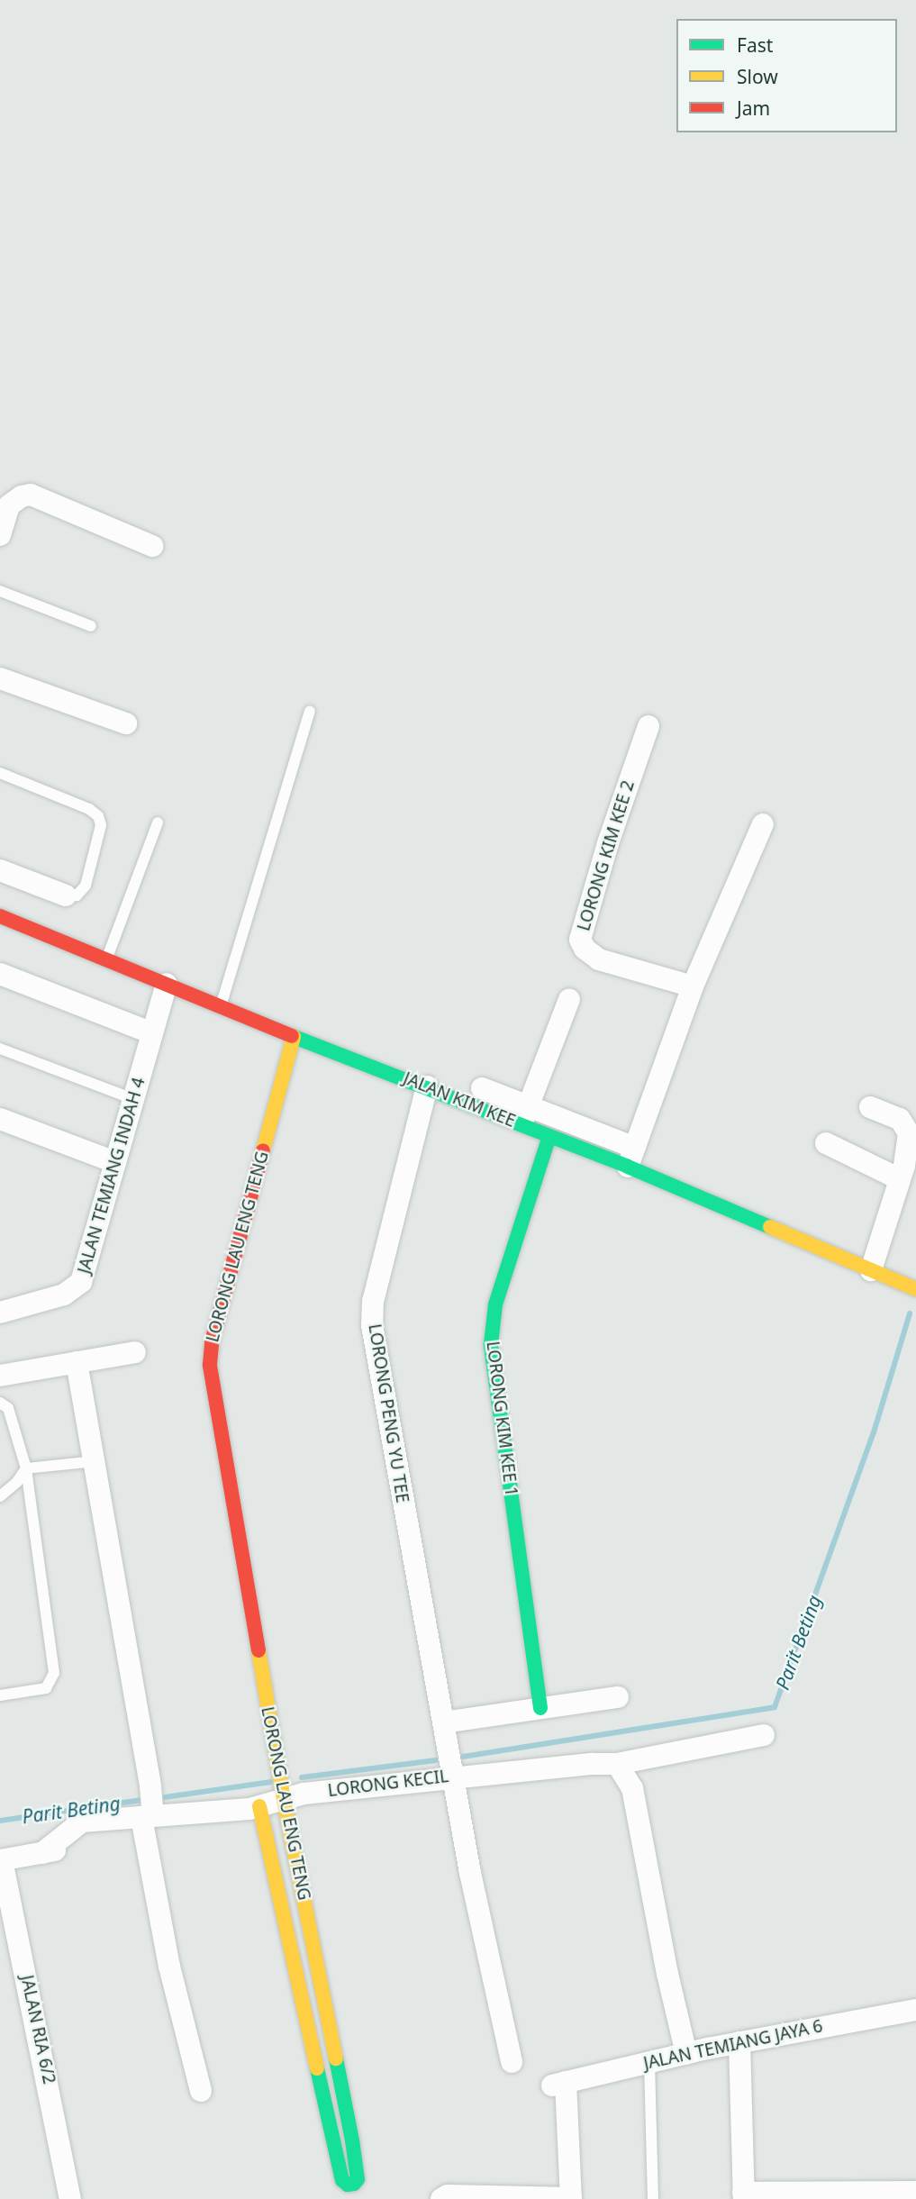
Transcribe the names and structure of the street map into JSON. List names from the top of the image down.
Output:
{
  "streets": {
    "street": [
      "LORONG KIM KEE 2",
      "JALAN KIM KEE",
      "JALAN TEMIANG INDAH 4",
      "LORONG LAU ENG TENG",
      "LORONG PENG YU TEE",
      "LORONG KIM KEE 1",
      "LORONG KECIL",
      "JALAN RIA 6/2",
      "JALAN TEMIANG JAYA 6"
    ]
  },
  "crossings": [
    ["JALAN KIM KEE", "JALAN TEMIANG INDAH 4"],
    ["JALAN KIM KEE", "LORONG LAU ENG TENG"],
    ["JALAN KIM KEE", "LORONG PENG YU TEE"],
    ["JALAN KIM KEE", "LORONG KIM KEE 1"],
    ["LORONG LAU ENG TENG", "LORONG KECIL"],
    ["LORONG PENG YU TEE", "LORONG KECIL"]
  ],
  "water": ["Parit Beting"],
  "legend": ["Fast", "Slow", "Jam"]
}
